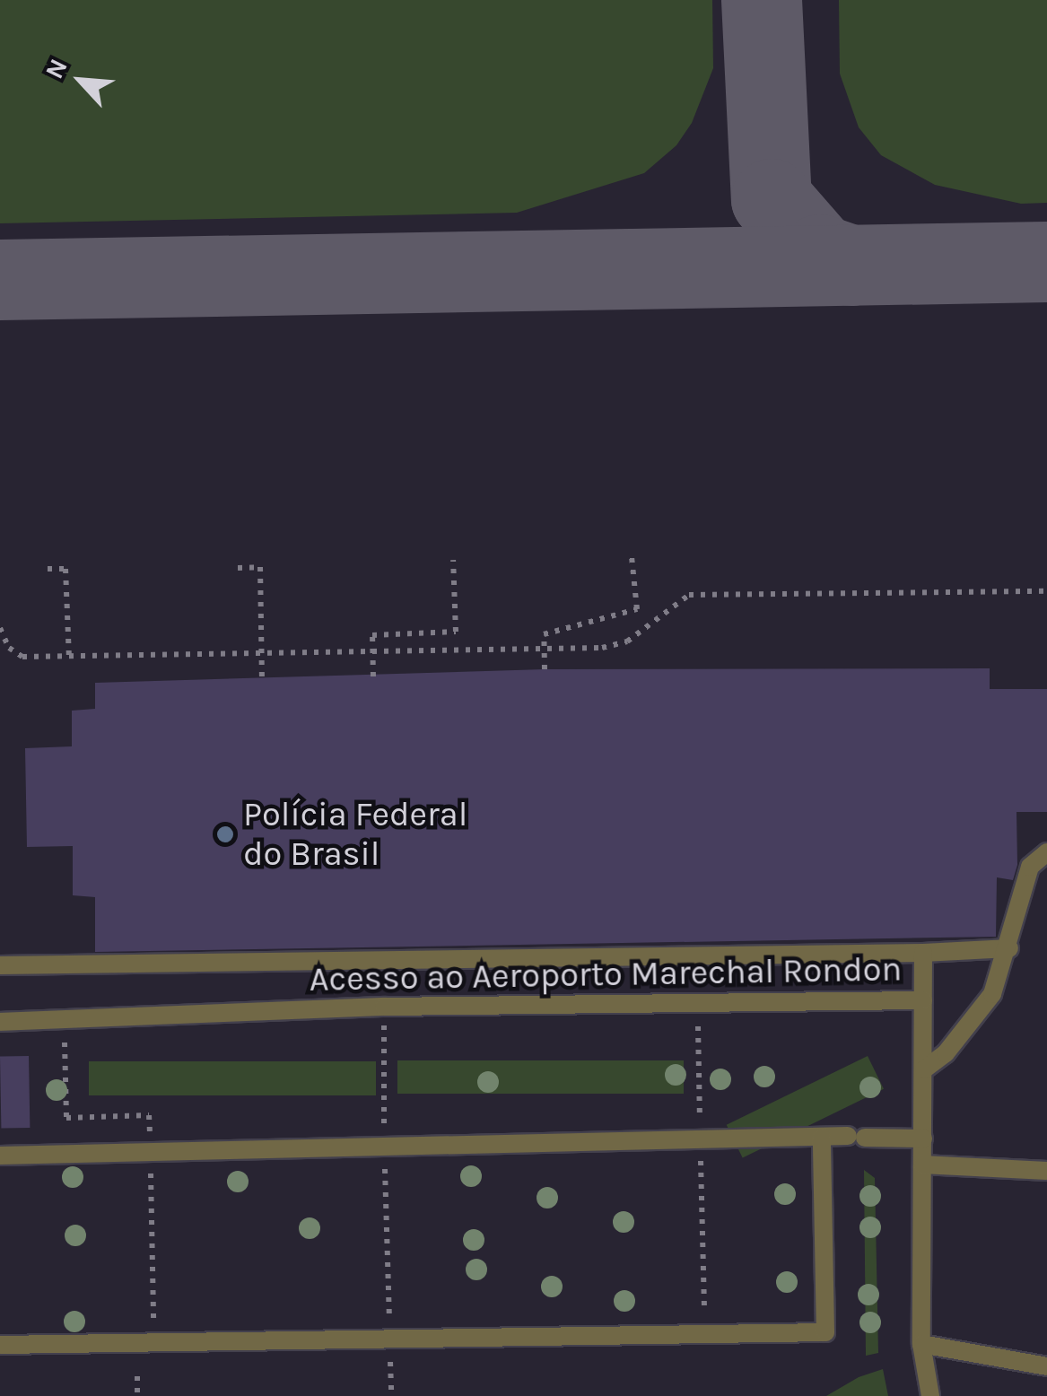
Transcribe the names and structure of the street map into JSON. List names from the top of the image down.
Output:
{
  "streets": {
    "lane": ["Acesso ao Aeroporto Marechal Rondon"]
  },
  "places": ["Polícia Federal do Brasil"],
  "north": "top left"
}
